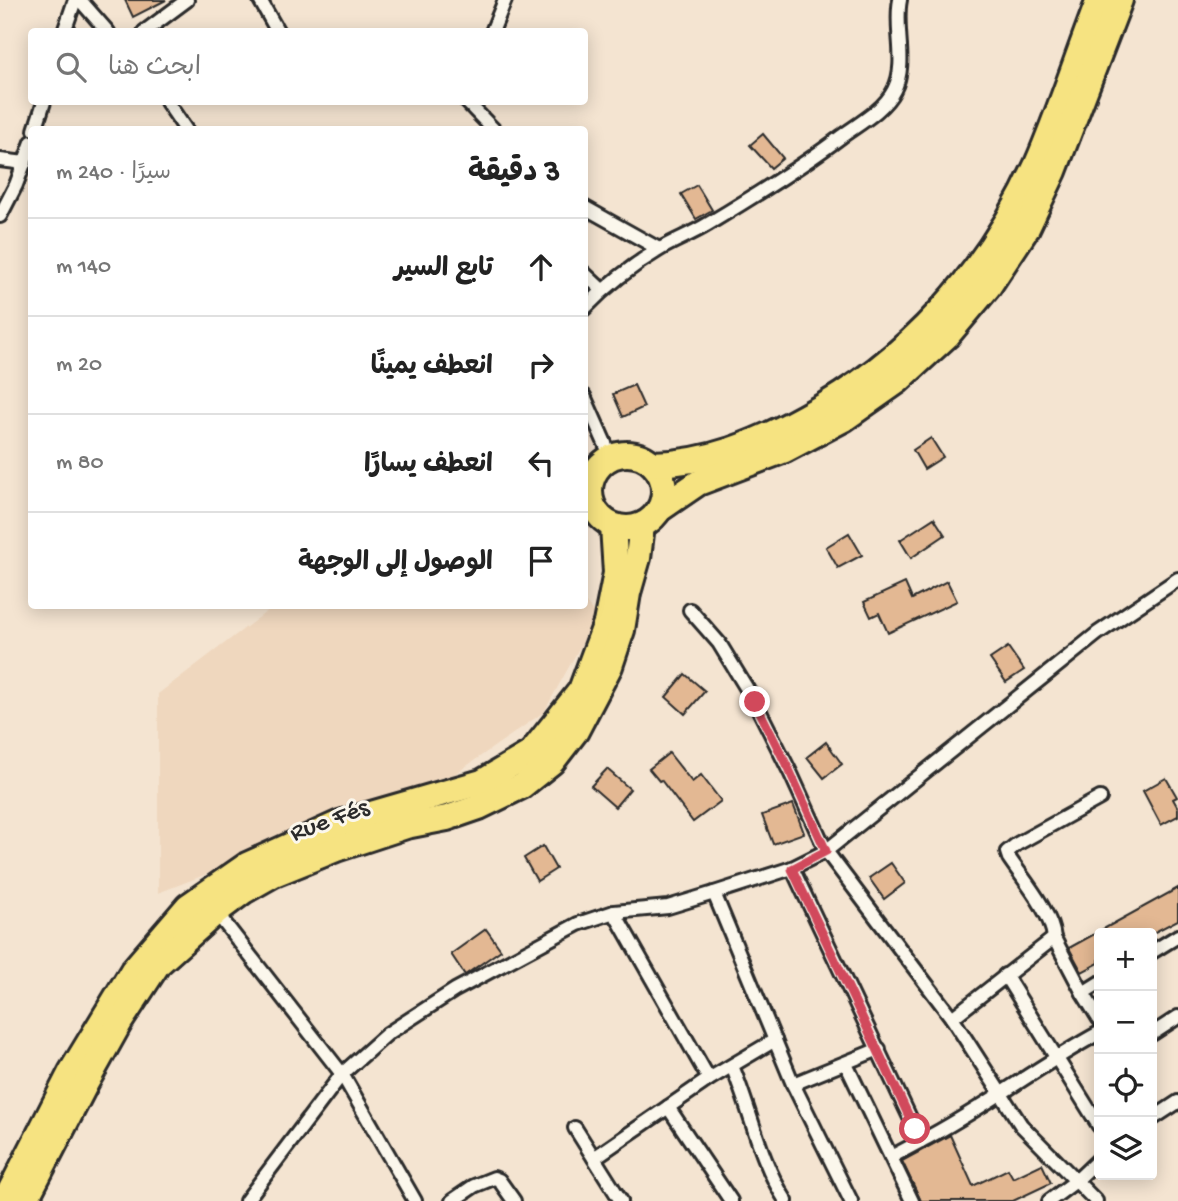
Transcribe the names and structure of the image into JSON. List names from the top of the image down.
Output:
{
  "streets": {
    "highway": ["Rue Fés"]
  },
  "page": {
    "search": "ابحث هنا",
    "heading": ["3 دقيقة", "سيرًا · 240 m"],
    "list": [
      ["تابع السير", "140 m"],
      ["انعطف يمينًا", "20 m"],
      ["انعطف يسارًا", "80 m"],
      "الوصول إلى الوجهة"
    ],
    "map_buttons": ["+", "−"]
  }
}
